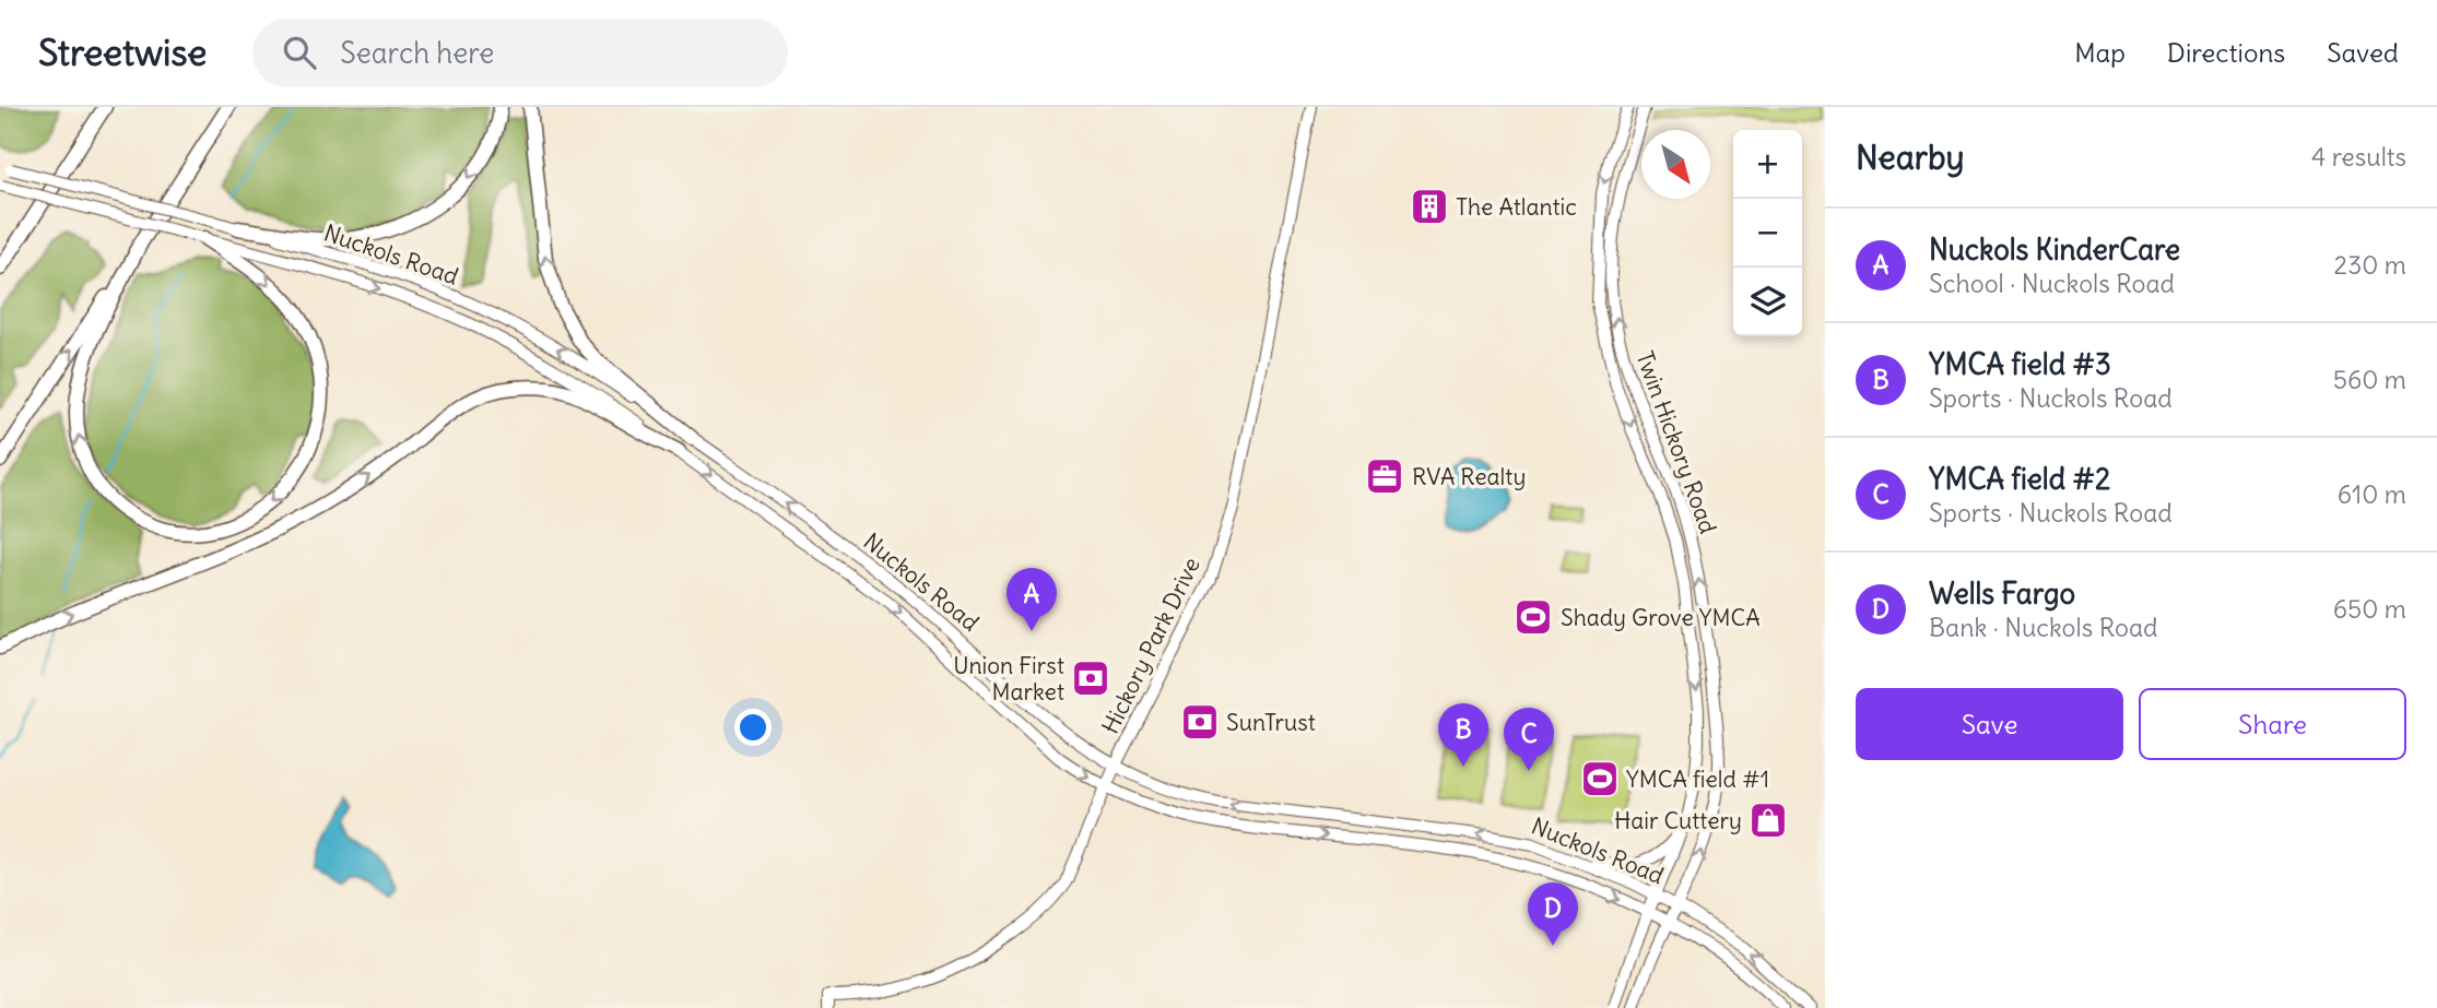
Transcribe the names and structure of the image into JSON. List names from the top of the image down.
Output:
{
  "streets": {
    "main road": ["Nuckols Road", "Twin Hickory Road", "Hickory Park Drive"]
  },
  "crossings": [
    ["Nuckols Road", "Twin Hickory Road"],
    ["Nuckols Road", "Hickory Park Drive"]
  ],
  "places": {
    "building": ["The Atlantic"],
    "office": ["RVA Realty"],
    "sports": ["Shady Grove YMCA", "YMCA field #1"],
    "bank": ["Union First Market", "SunTrust"],
    "shop": ["Hair Cuttery"]
  },
  "north": "bottom right",
  "page": {
    "header": "Streetwise",
    "search": "Search here",
    "nav": ["Map", "Directions", "Saved"],
    "heading": ["Nearby", "4 results"],
    "map_buttons": ["+", "−"],
    "list": [
      {
        "mark": "A",
        "name": "Nuckols KinderCare",
        "note": "School · Nuckols Road",
        "value": "230 m"
      },
      {
        "mark": "B",
        "name": "YMCA field #3",
        "note": "Sports · Nuckols Road",
        "value": "560 m"
      },
      {
        "mark": "C",
        "name": "YMCA field #2",
        "note": "Sports · Nuckols Road",
        "value": "610 m"
      },
      {
        "mark": "D",
        "name": "Wells Fargo",
        "note": "Bank · Nuckols Road",
        "value": "650 m"
      }
    ],
    "pins": [
      "A",
      "B",
      "C",
      "D"
    ],
    "buttons": ["Save", "Share"]
  }
}
